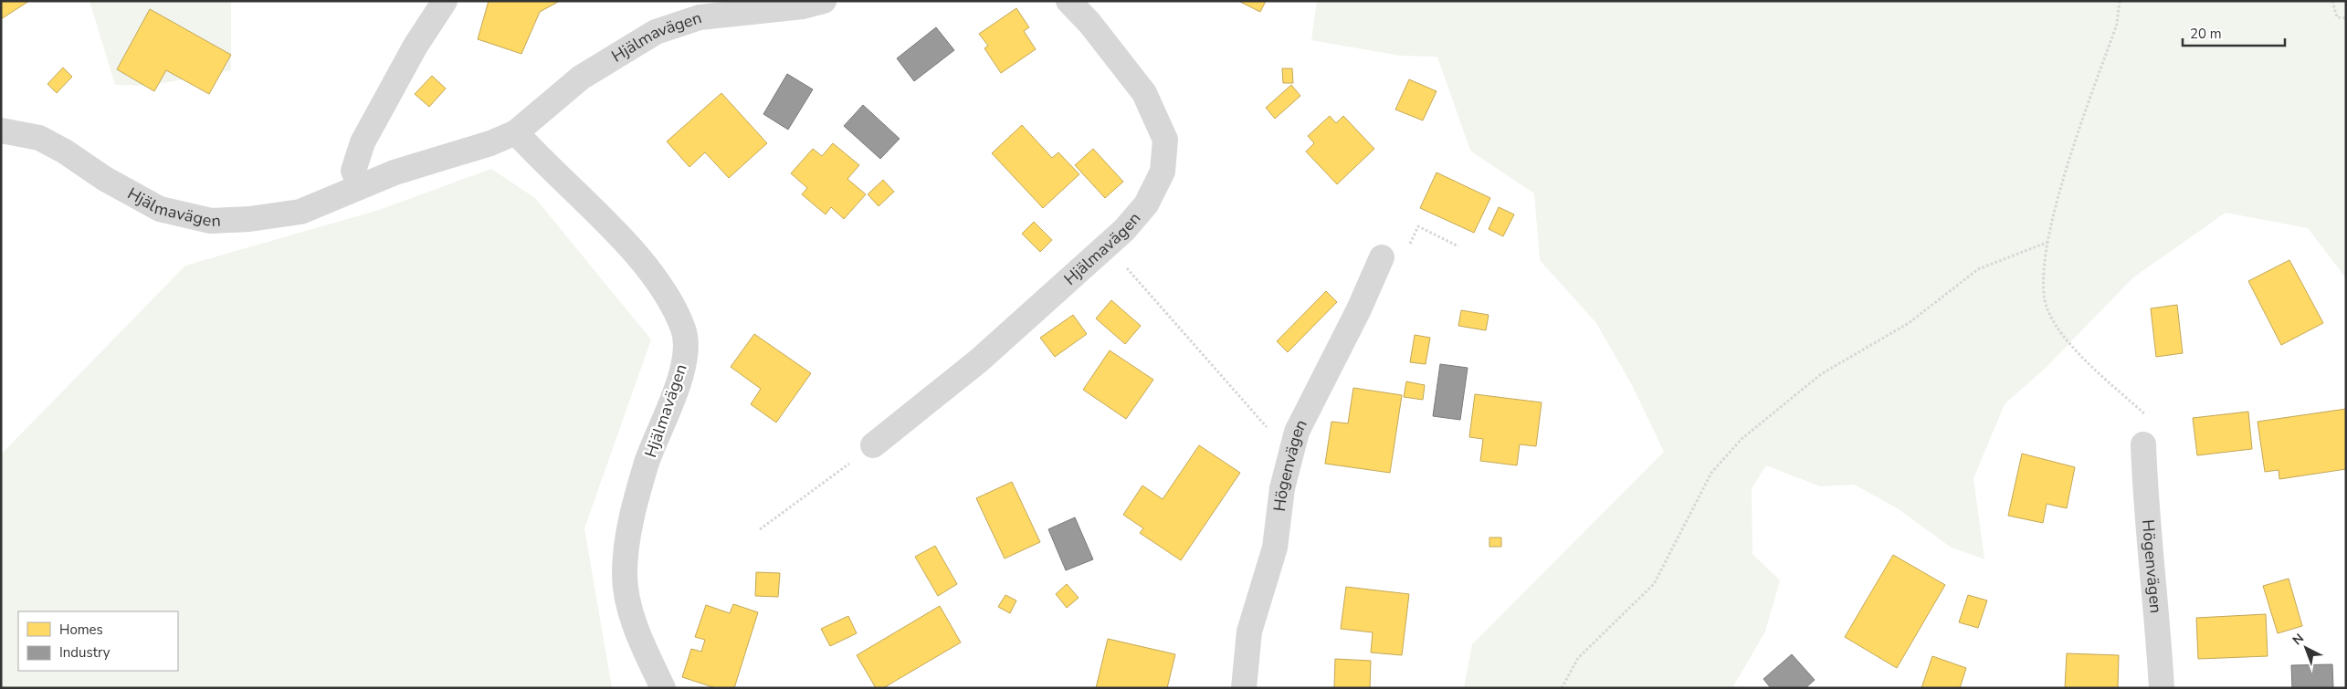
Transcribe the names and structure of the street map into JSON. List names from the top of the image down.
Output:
{
  "streets": {
    "street": ["Hjälmavägen", "Högenvägen"]
  },
  "legend": ["Homes", "Industry"],
  "scale_bar": "20 m",
  "north": "top left"
}
